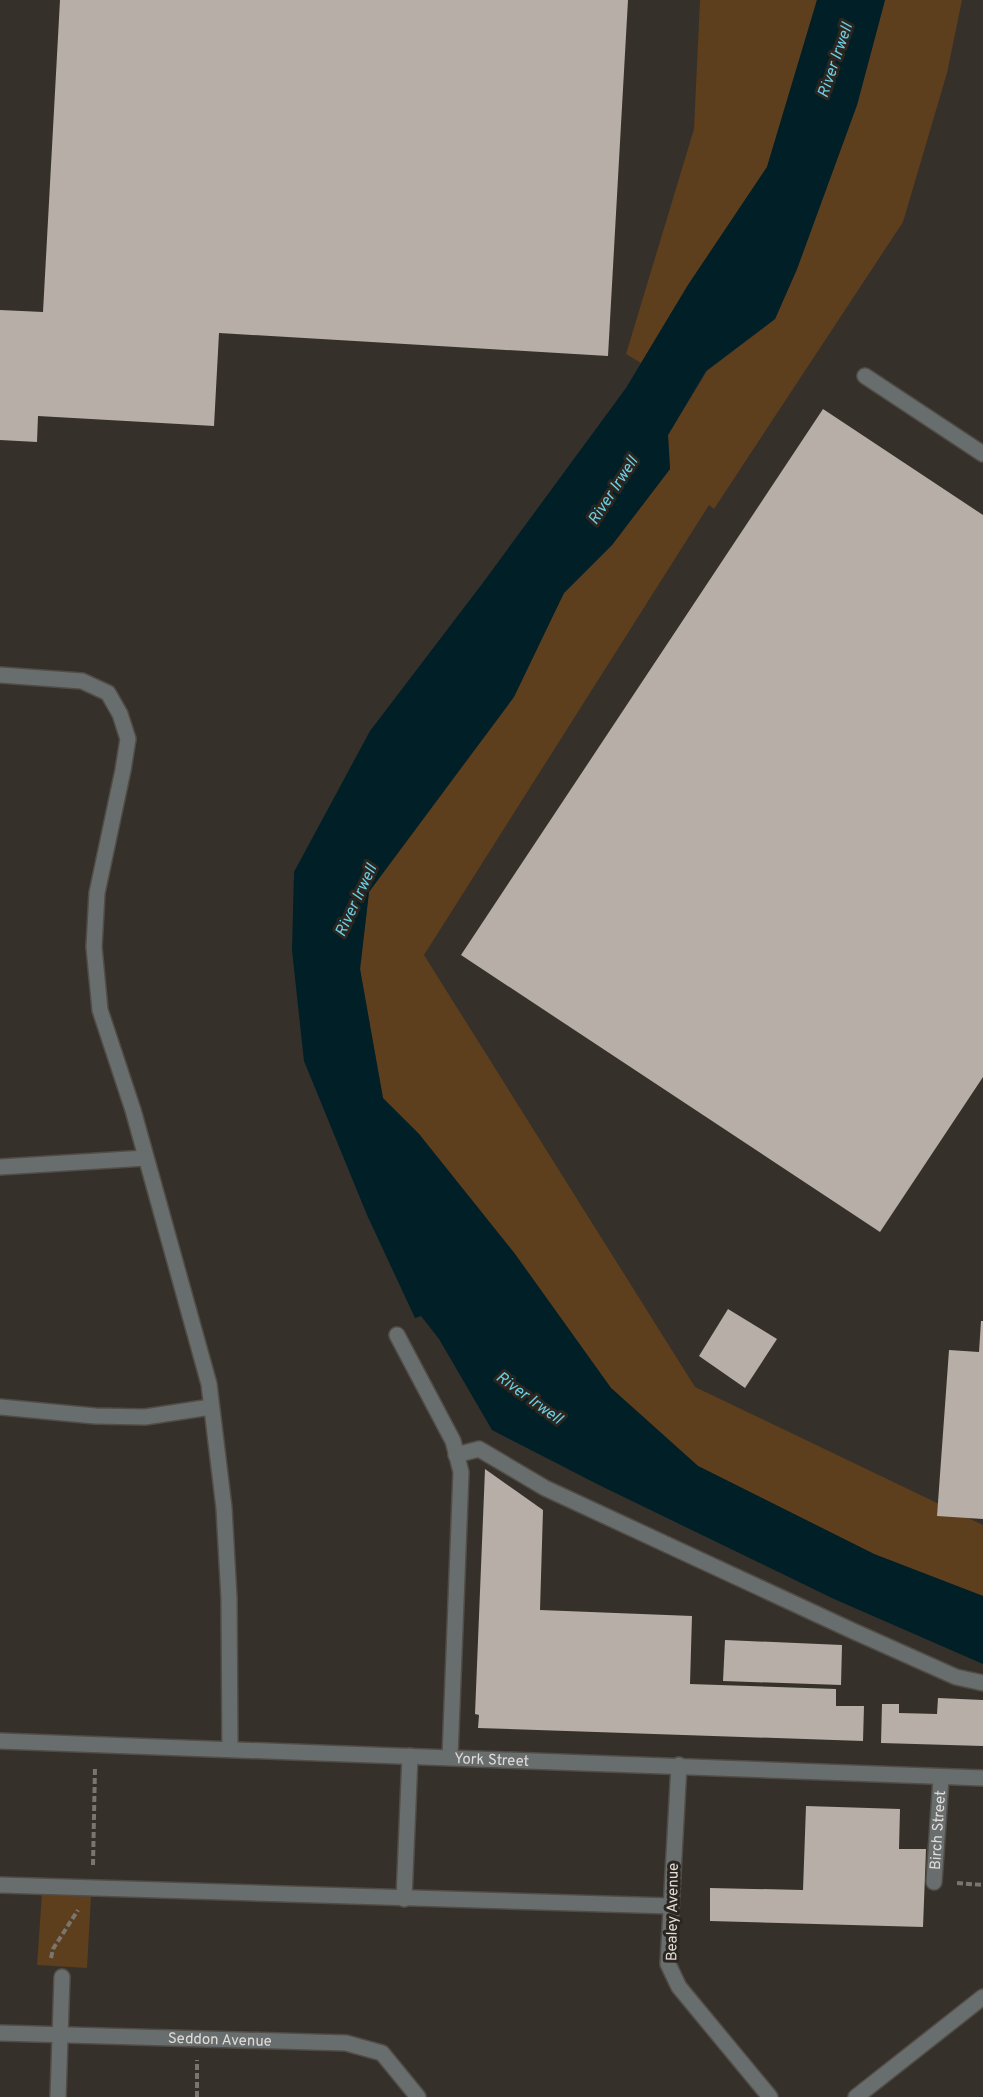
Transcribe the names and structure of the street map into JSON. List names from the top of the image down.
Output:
{
  "streets": {
    "street": [
      "York Street",
      "Birch Street",
      "Bealey Avenue",
      "Seddon Avenue"
    ]
  },
  "crossings": [
    ["York Street", "Birch Street"],
    ["York Street", "Bealey Avenue"]
  ],
  "water": ["River Irwell"]
}
